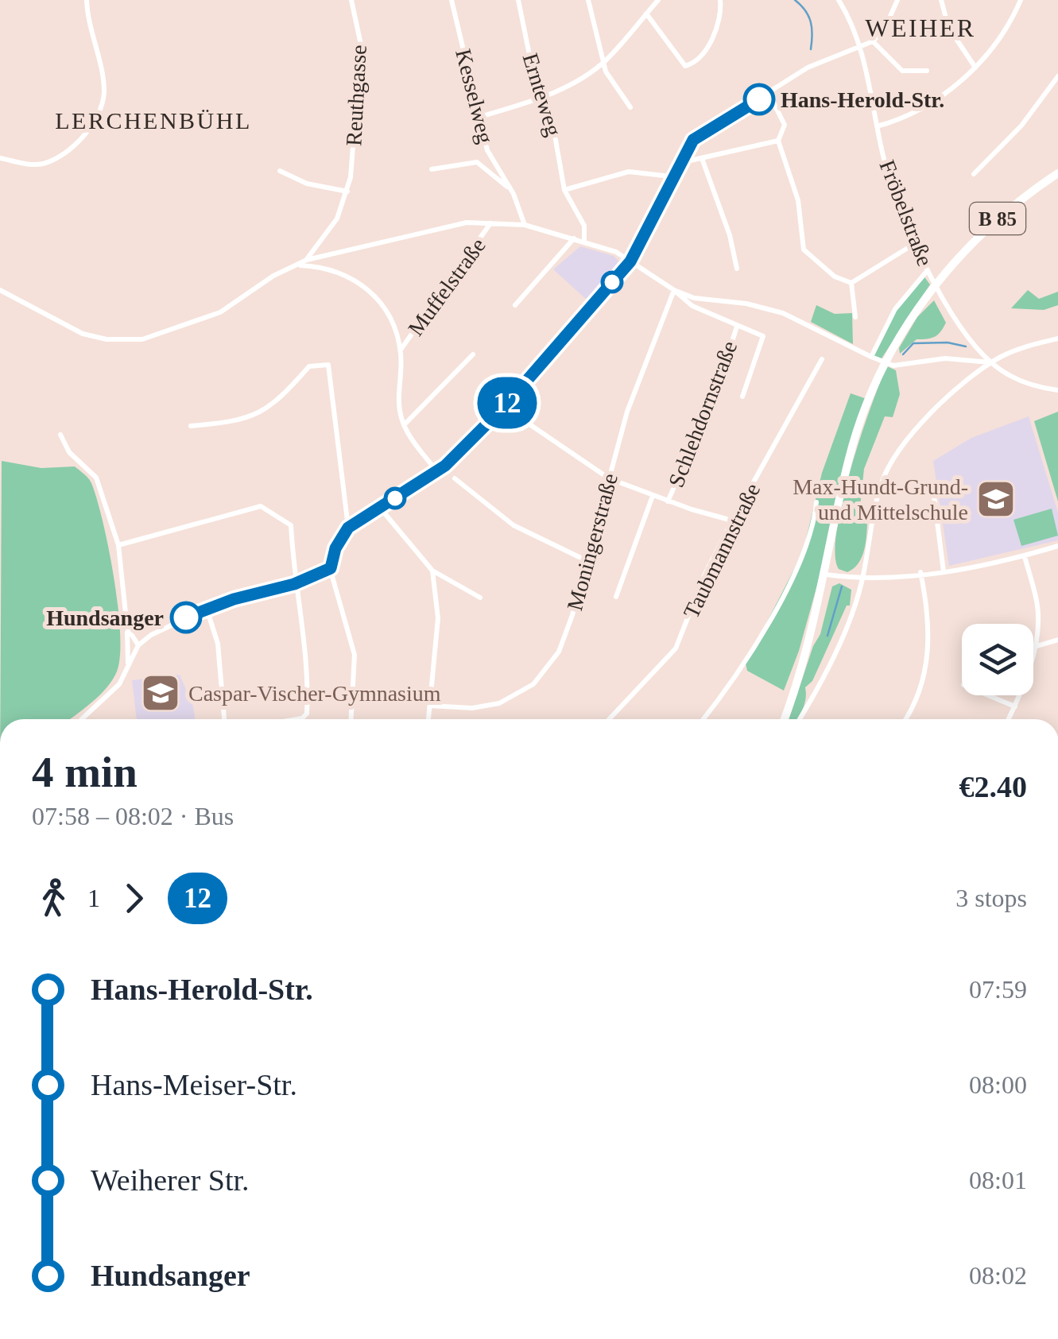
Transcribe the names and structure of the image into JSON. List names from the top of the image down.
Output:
{
  "streets": {
    "main road": ["B 85"],
    "street": [
      "Ernteweg",
      "Reuthgasse",
      "Kesselweg",
      "Fröbelstraße",
      "Muffelstraße",
      "Schlehdornstraße",
      "Moningerstraße",
      "Taubmannstraße"
    ]
  },
  "crossings": [
    ["Schlehdornstraße", "Moningerstraße"]
  ],
  "districts": ["WEIHER", "LERCHENBÜHL"],
  "places": {
    "other": ["Hans-Herold-Str.", "Hundsanger"],
    "school or university": ["Max-Hundt-Grund- und Mittelschule", "Caspar-Vischer-Gymnasium"]
  },
  "lines": ["bus line 12"],
  "page": {
    "on_map": "12",
    "heading": ["4 min", "07:58 – 08:02 · Bus", "€2.40"],
    "legs": ["1", "12", "3 stops"],
    "list": [
      {
        "name": "Hans-Herold-Str.",
        "value": "07:59"
      },
      {
        "name": "Hans-Meiser-Str.",
        "value": "08:00"
      },
      {
        "name": "Weiherer Str.",
        "value": "08:01"
      },
      {
        "name": "Hundsanger",
        "value": "08:02"
      }
    ]
  }
}
